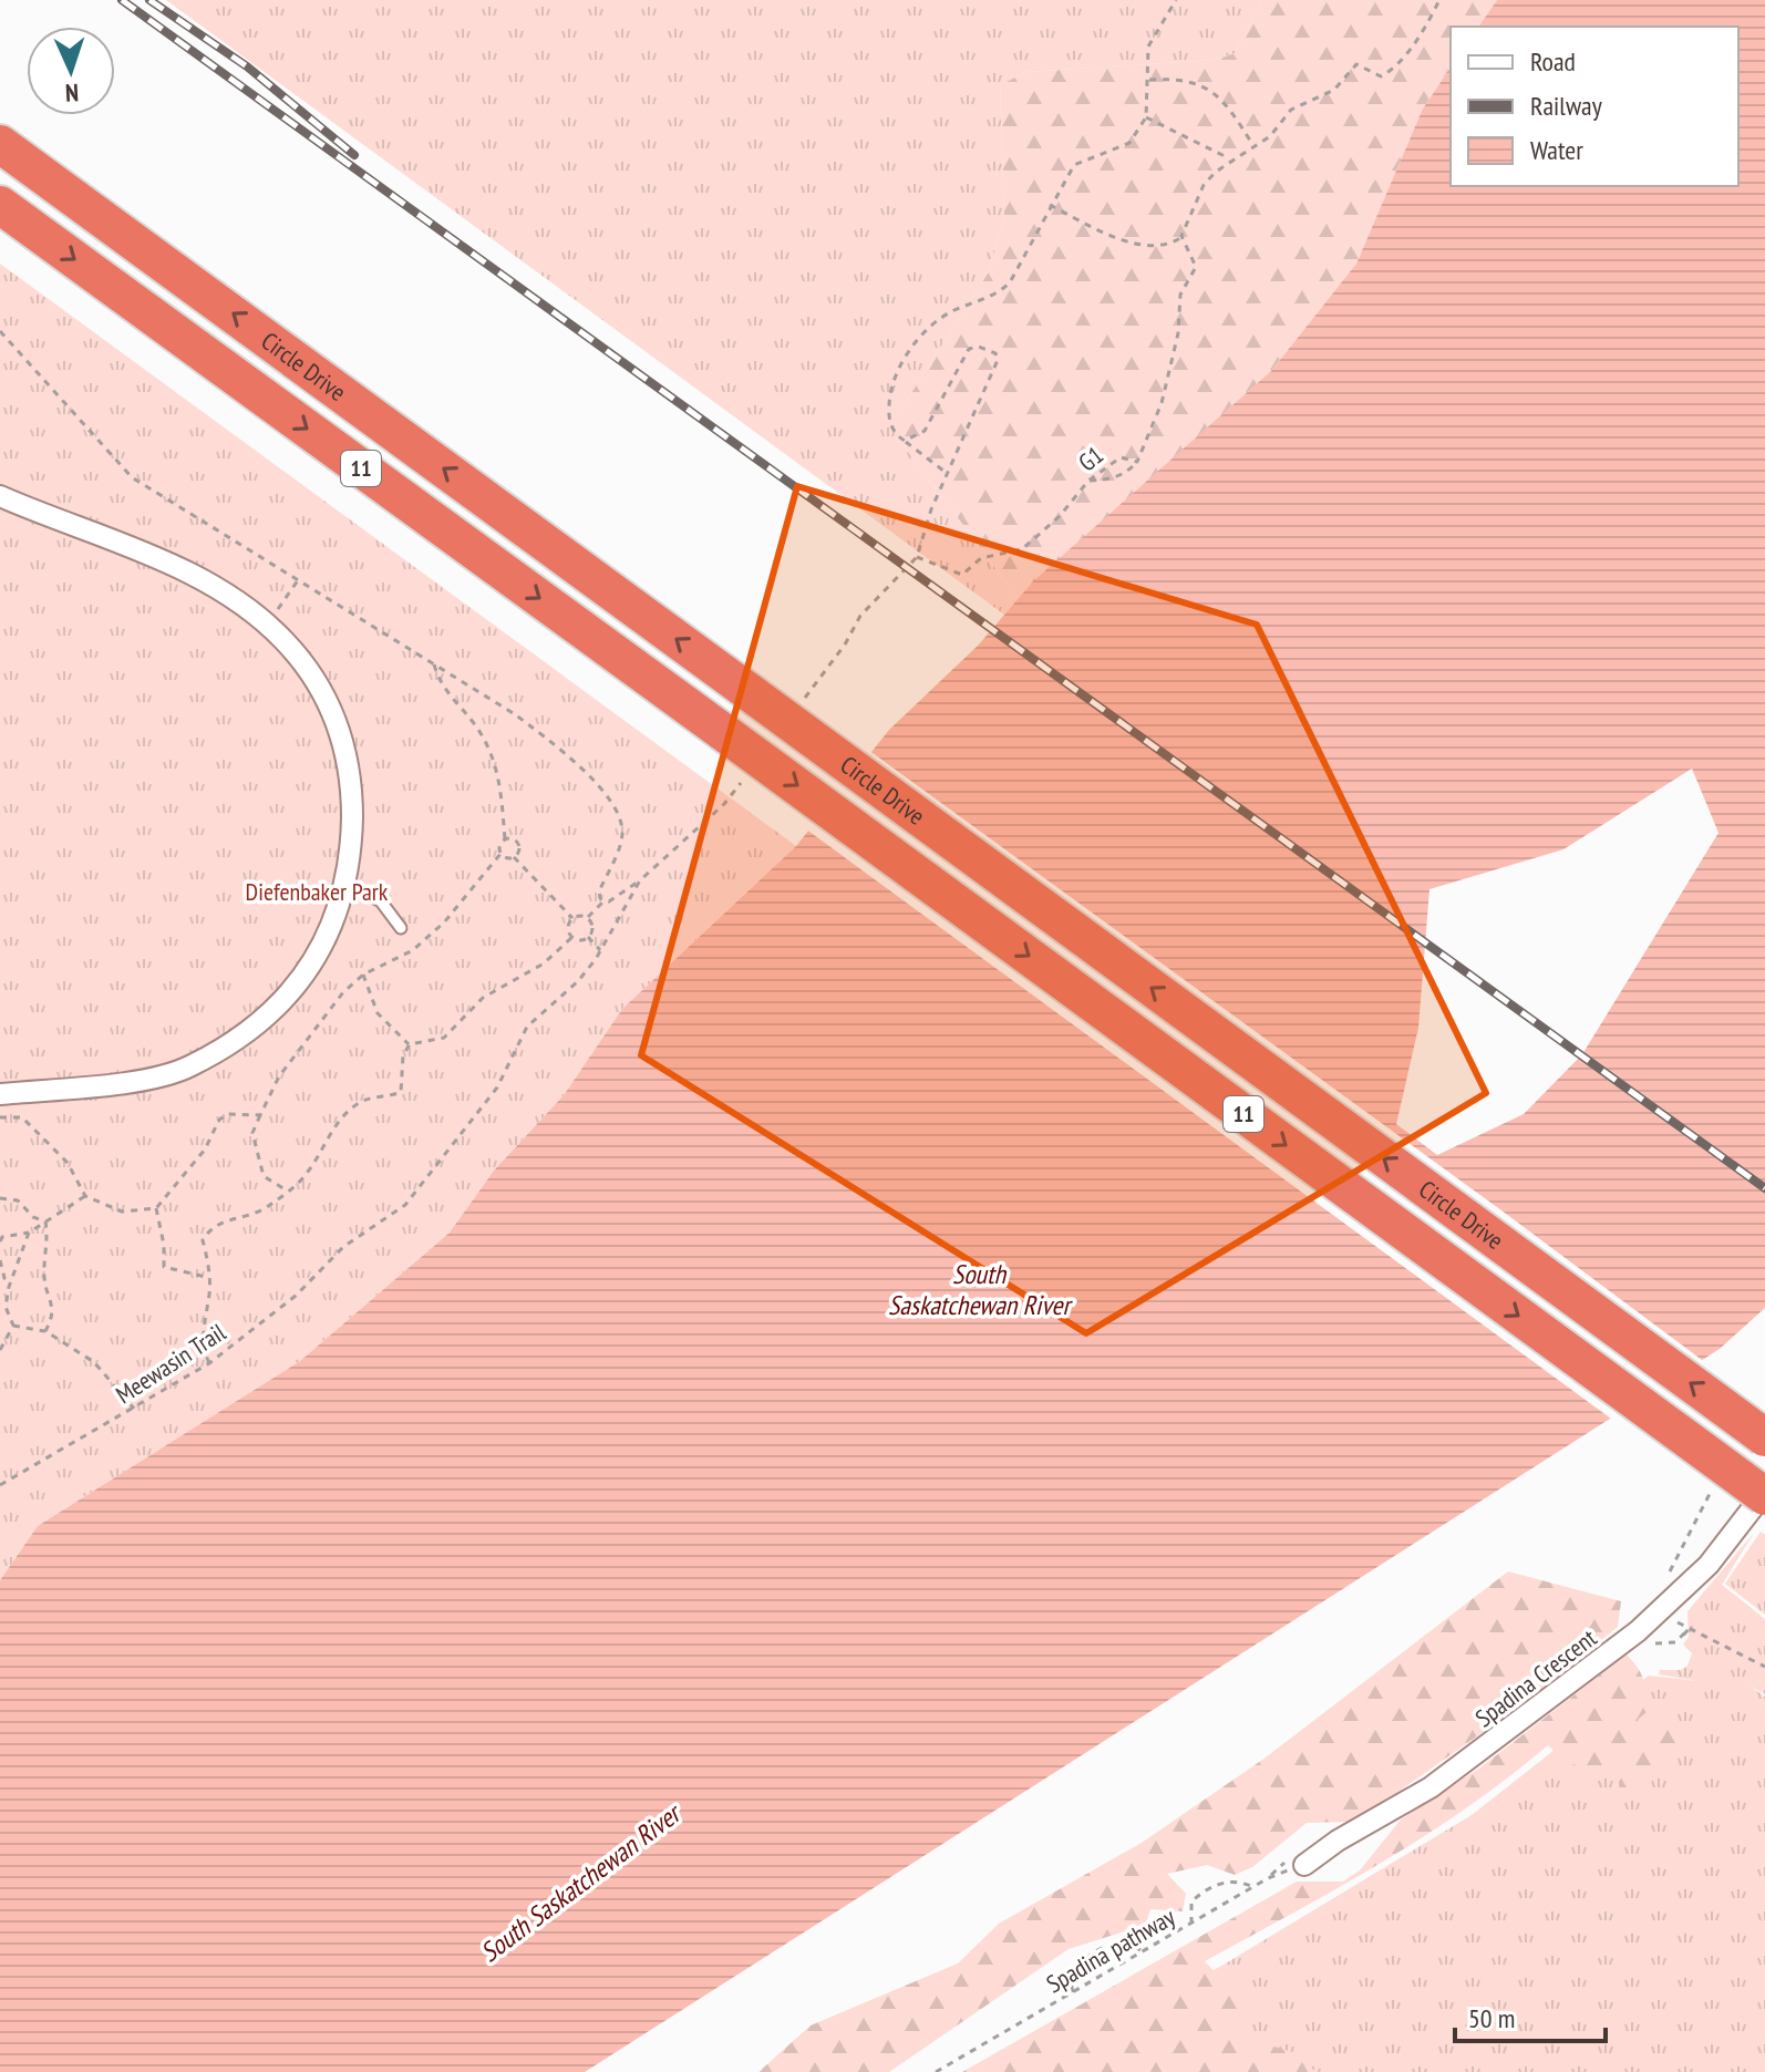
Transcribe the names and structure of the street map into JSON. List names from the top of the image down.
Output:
{
  "streets": {
    "highway": ["Circle Drive", "11"],
    "street": ["Spadina Crescent"],
    "path": ["G1", "Meewasin Trail", "Spadina pathway"]
  },
  "crossings": [
    ["Circle Drive", "Spadina Crescent"],
    ["Spadina Crescent", "Spadina pathway"]
  ],
  "water": ["South Saskatchewan River"],
  "parks": ["Diefenbaker Park"],
  "legend": ["Road", "Railway", "Water"],
  "scale_bar": "50 m",
  "north": "bottom"
}
